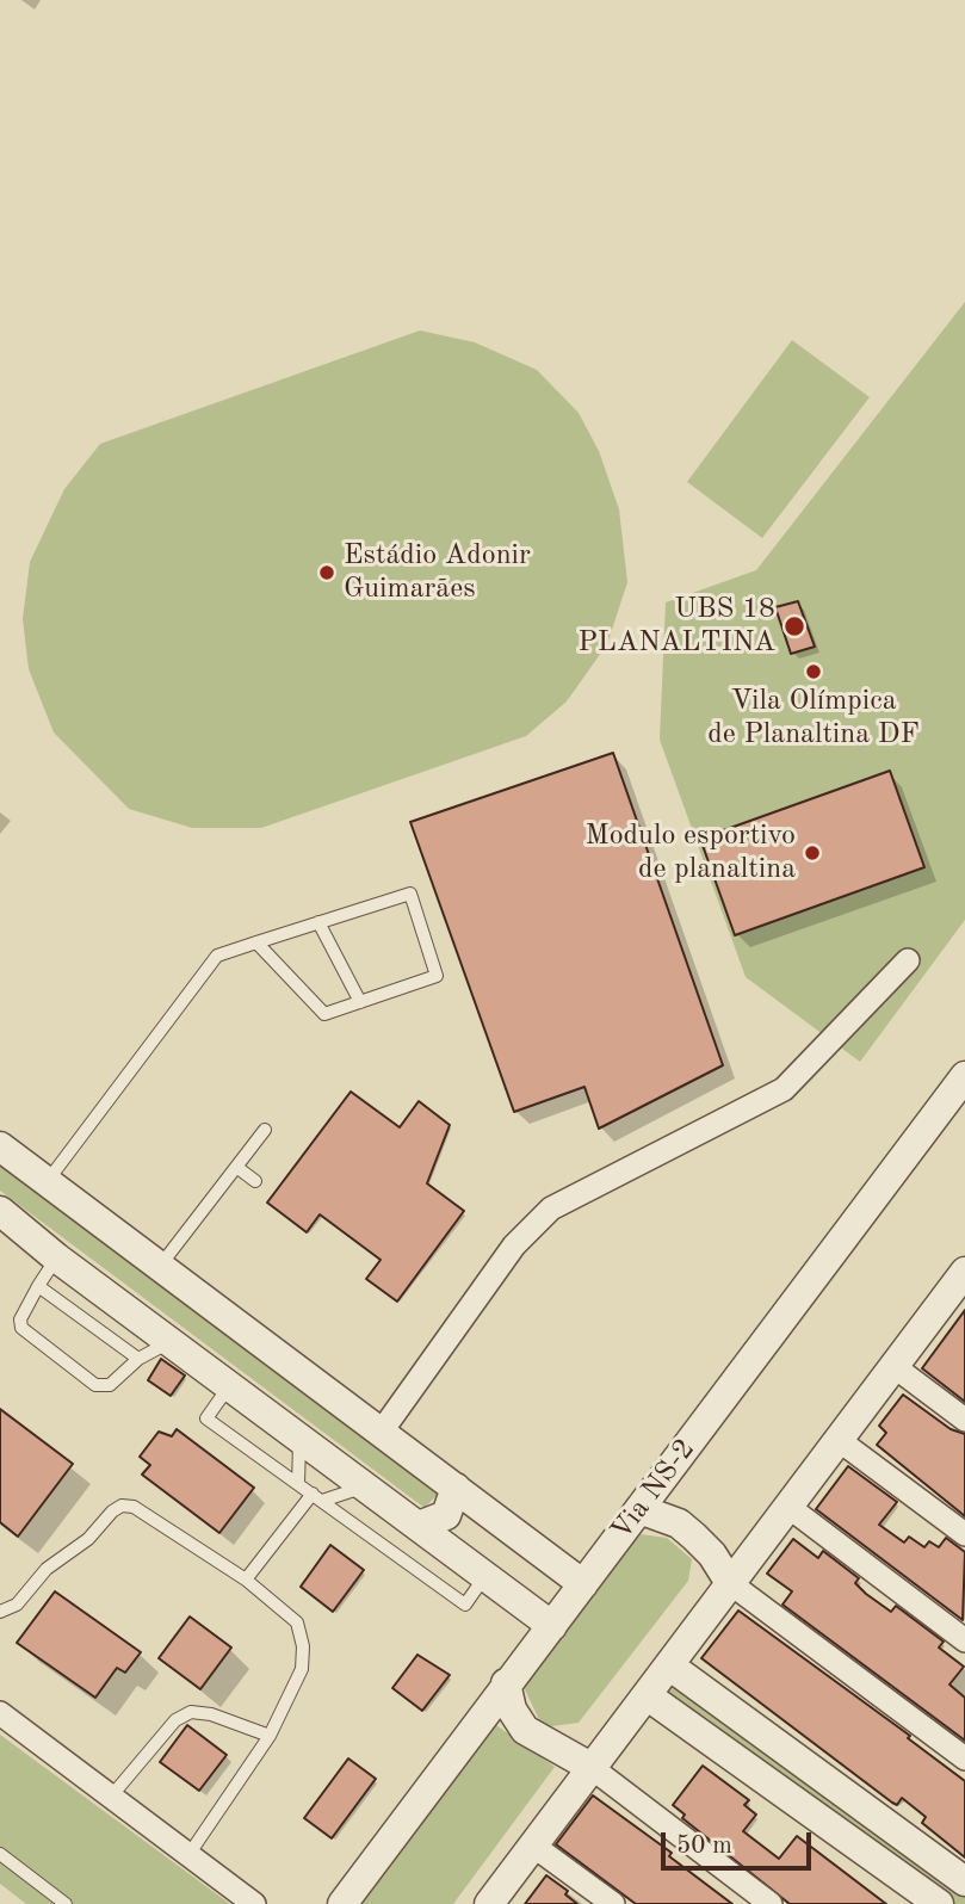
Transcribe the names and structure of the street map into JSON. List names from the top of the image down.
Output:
{
  "streets": {
    "street": ["Via NS-2"]
  },
  "places": [
    "Estádio Adonir Guimarães",
    "UBS 18 PLANALTINA",
    "Vila Olímpica de Planaltina DF",
    "Modulo esportivo de planaltina"
  ],
  "scale_bar": "50 m"
}
